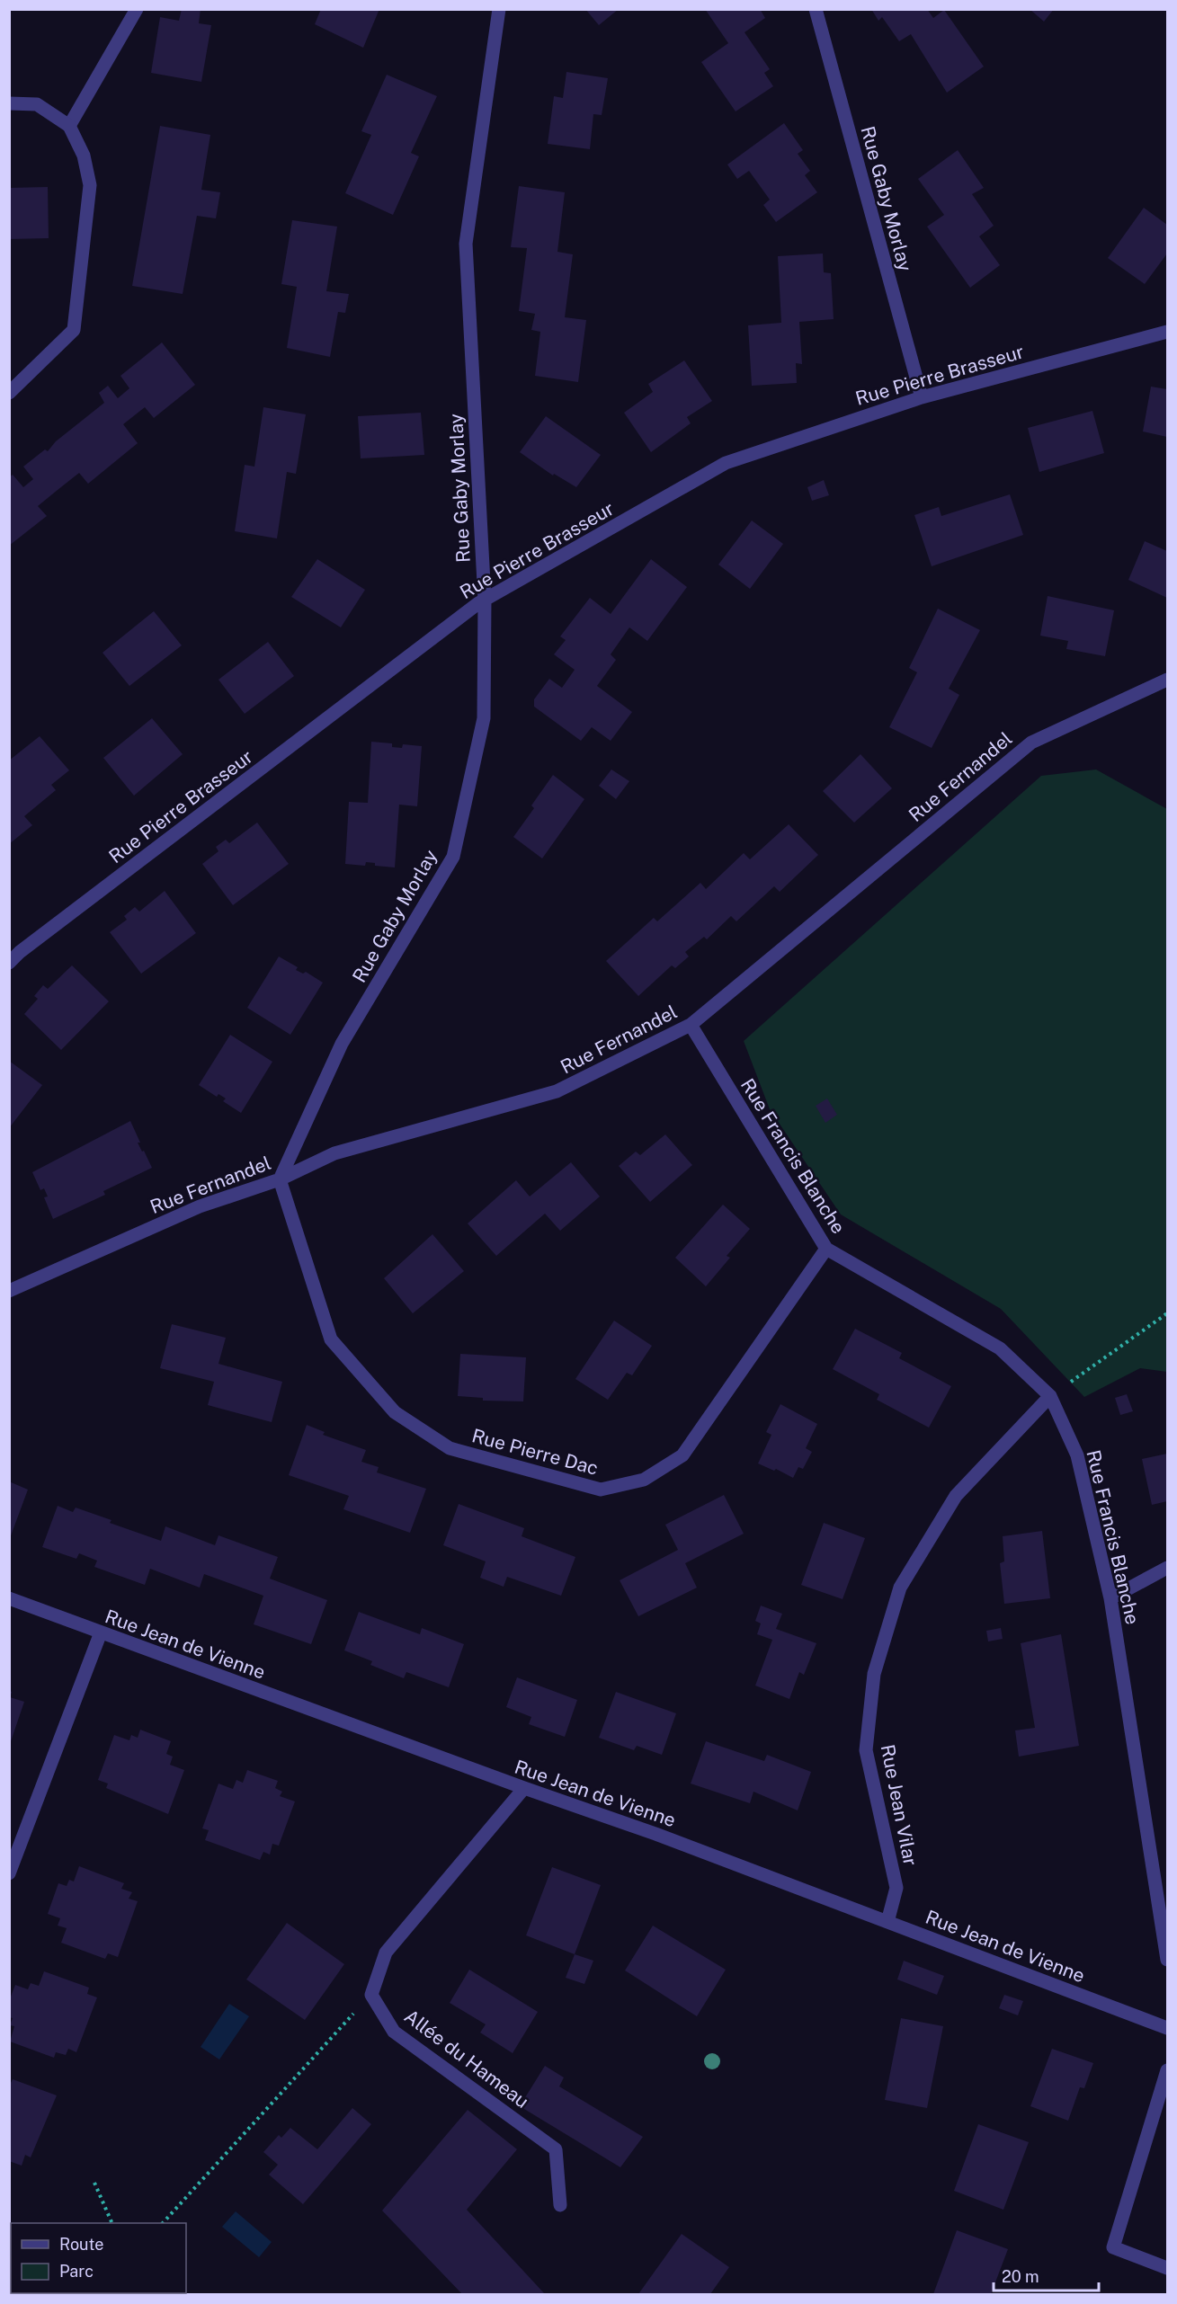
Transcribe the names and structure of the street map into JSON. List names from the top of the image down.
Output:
{
  "streets": {
    "street": [
      "Rue Gaby Morlay",
      "Rue Pierre Brasseur",
      "Rue Fernandel",
      "Rue Francis Blanche",
      "Rue Pierre Dac",
      "Rue Jean de Vienne",
      "Rue Jean Vilar",
      "Allée du Hameau"
    ]
  },
  "crossings": [
    ["Rue Gaby Morlay", "Rue Pierre Brasseur"],
    ["Rue Gaby Morlay", "Rue Fernandel"],
    ["Rue Gaby Morlay", "Rue Pierre Dac"],
    ["Rue Fernandel", "Rue Francis Blanche"],
    ["Rue Fernandel", "Rue Pierre Dac"],
    ["Rue Francis Blanche", "Rue Pierre Dac"],
    ["Rue Francis Blanche", "Rue Jean Vilar"],
    ["Rue Jean de Vienne", "Rue Jean Vilar"]
  ],
  "legend": ["Route", "Parc"],
  "scale_bar": "20 m"
}
